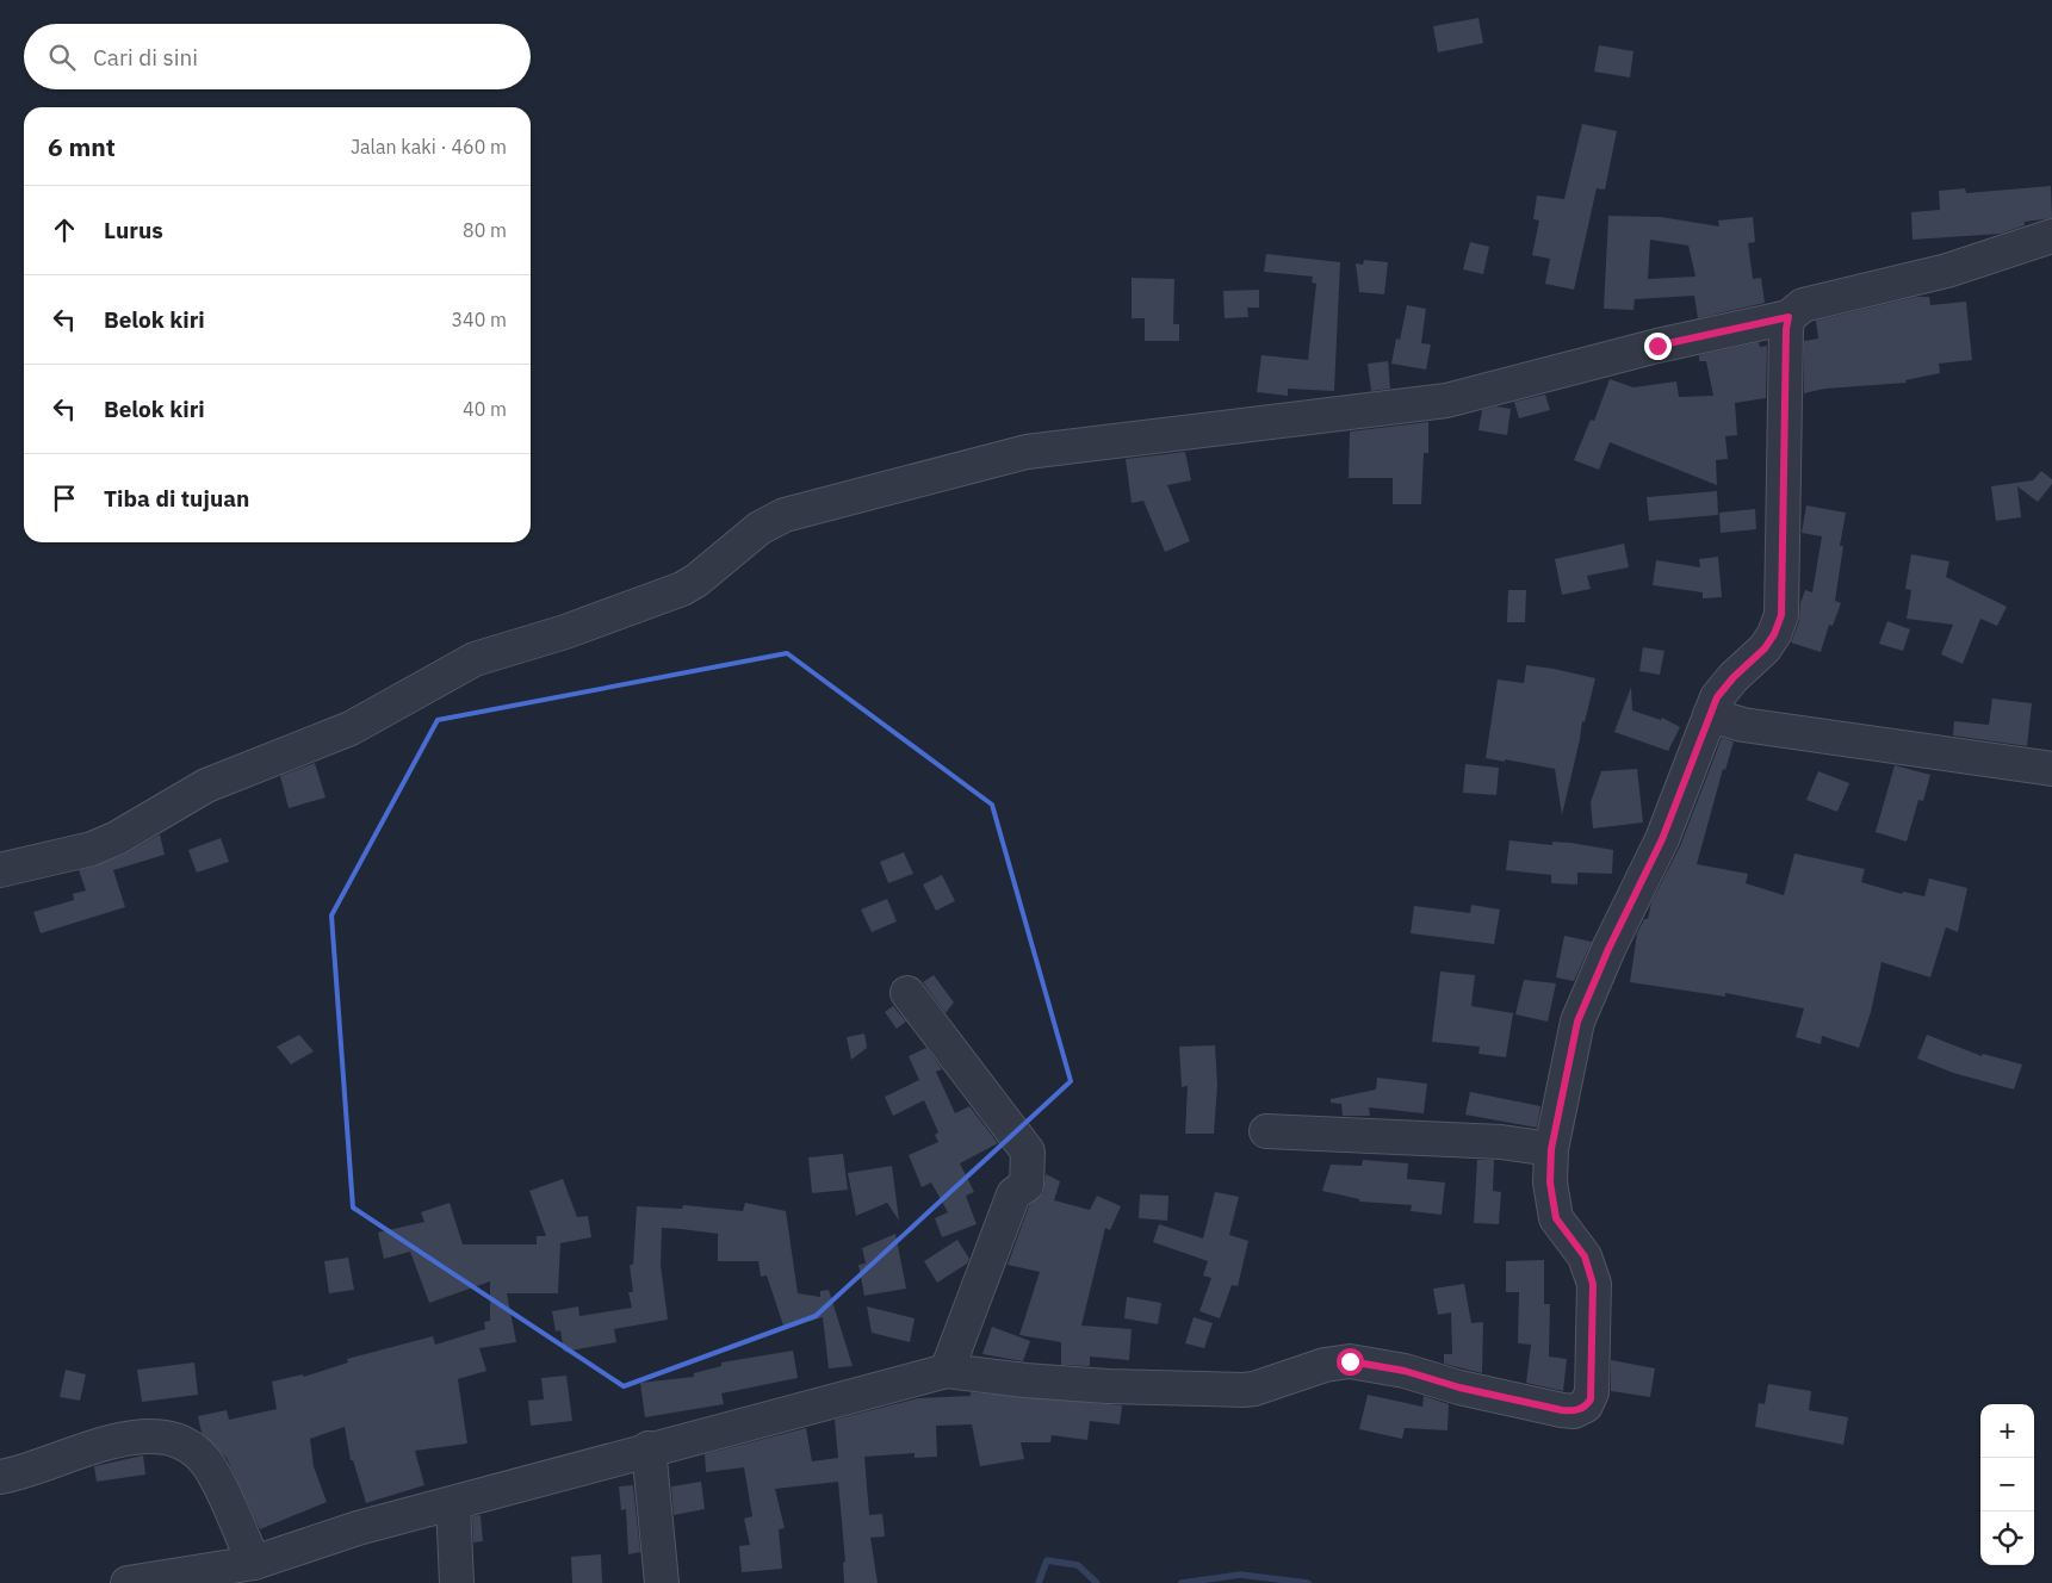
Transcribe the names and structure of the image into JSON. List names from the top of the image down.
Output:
{
  "page": {
    "search": "Cari di sini",
    "heading": ["6 mnt", "Jalan kaki · 460 m"],
    "list": [
      ["Lurus", "80 m"],
      ["Belok kiri", "340 m"],
      ["Belok kiri", "40 m"],
      "Tiba di tujuan"
    ],
    "map_buttons": ["+", "−"]
  }
}
